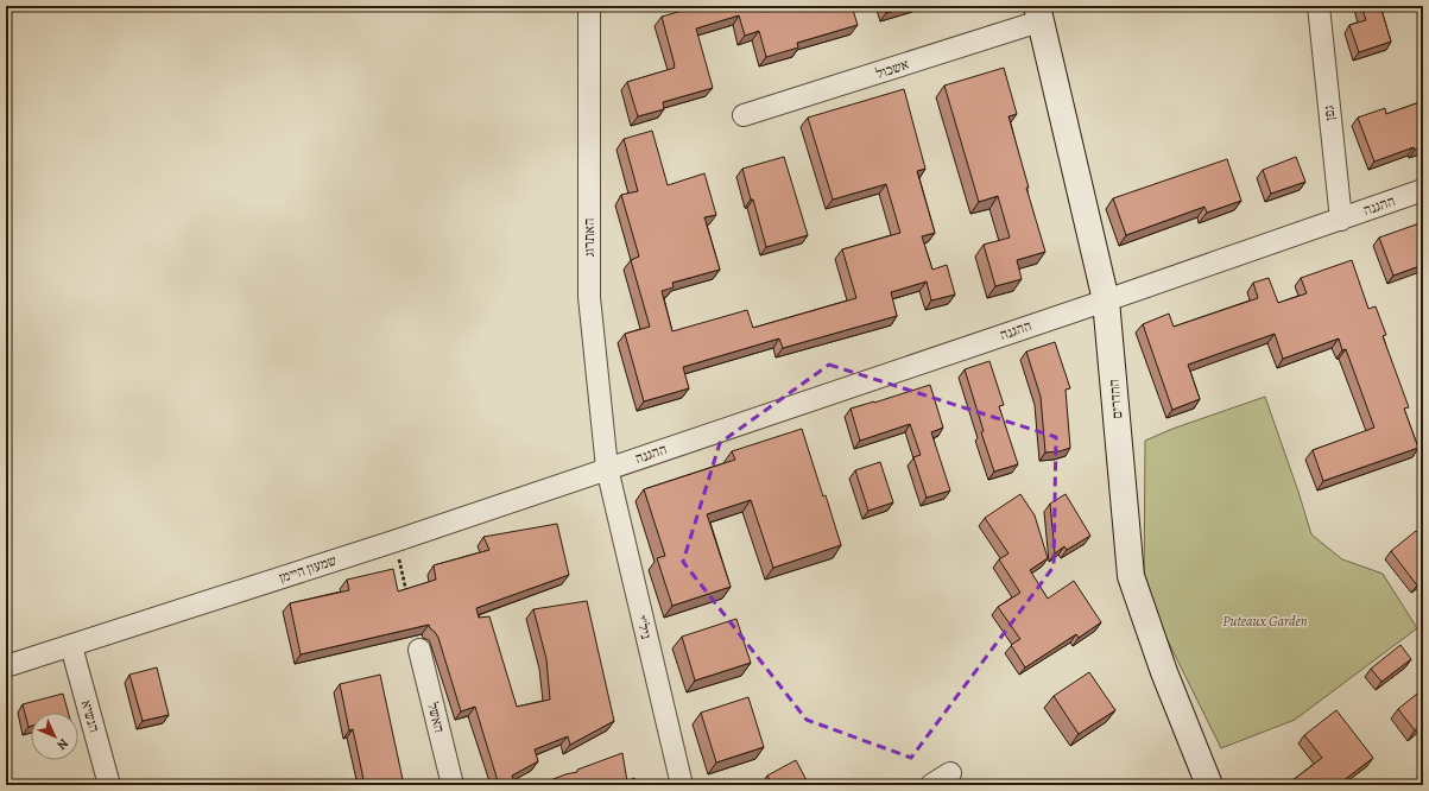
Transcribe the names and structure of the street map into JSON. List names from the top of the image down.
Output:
{
  "streets": {
    "street": [
      "אשכול",
      "גפן",
      "ההגנה",
      "האתרוג",
      "ההדרים",
      "שמעון היימן",
      "ניל\"י",
      "הנשיא",
      "האשל"
    ]
  },
  "crossings": [
    ["אשכול", "ההדרים"],
    ["גפן", "ההגנה"],
    ["ההגנה", "האתרוג"],
    ["ההגנה", "ההדרים"],
    ["ההגנה", "שמעון היימן"],
    ["ההגנה", "ניל\"י"],
    ["האתרוג", "שמעון היימן"],
    ["האתרוג", "ניל\"י"],
    ["שמעון היימן", "ניל\"י"],
    ["שמעון היימן", "הנשיא"]
  ],
  "parks": ["Puteaux Garden"],
  "north": "bottom right"
}
